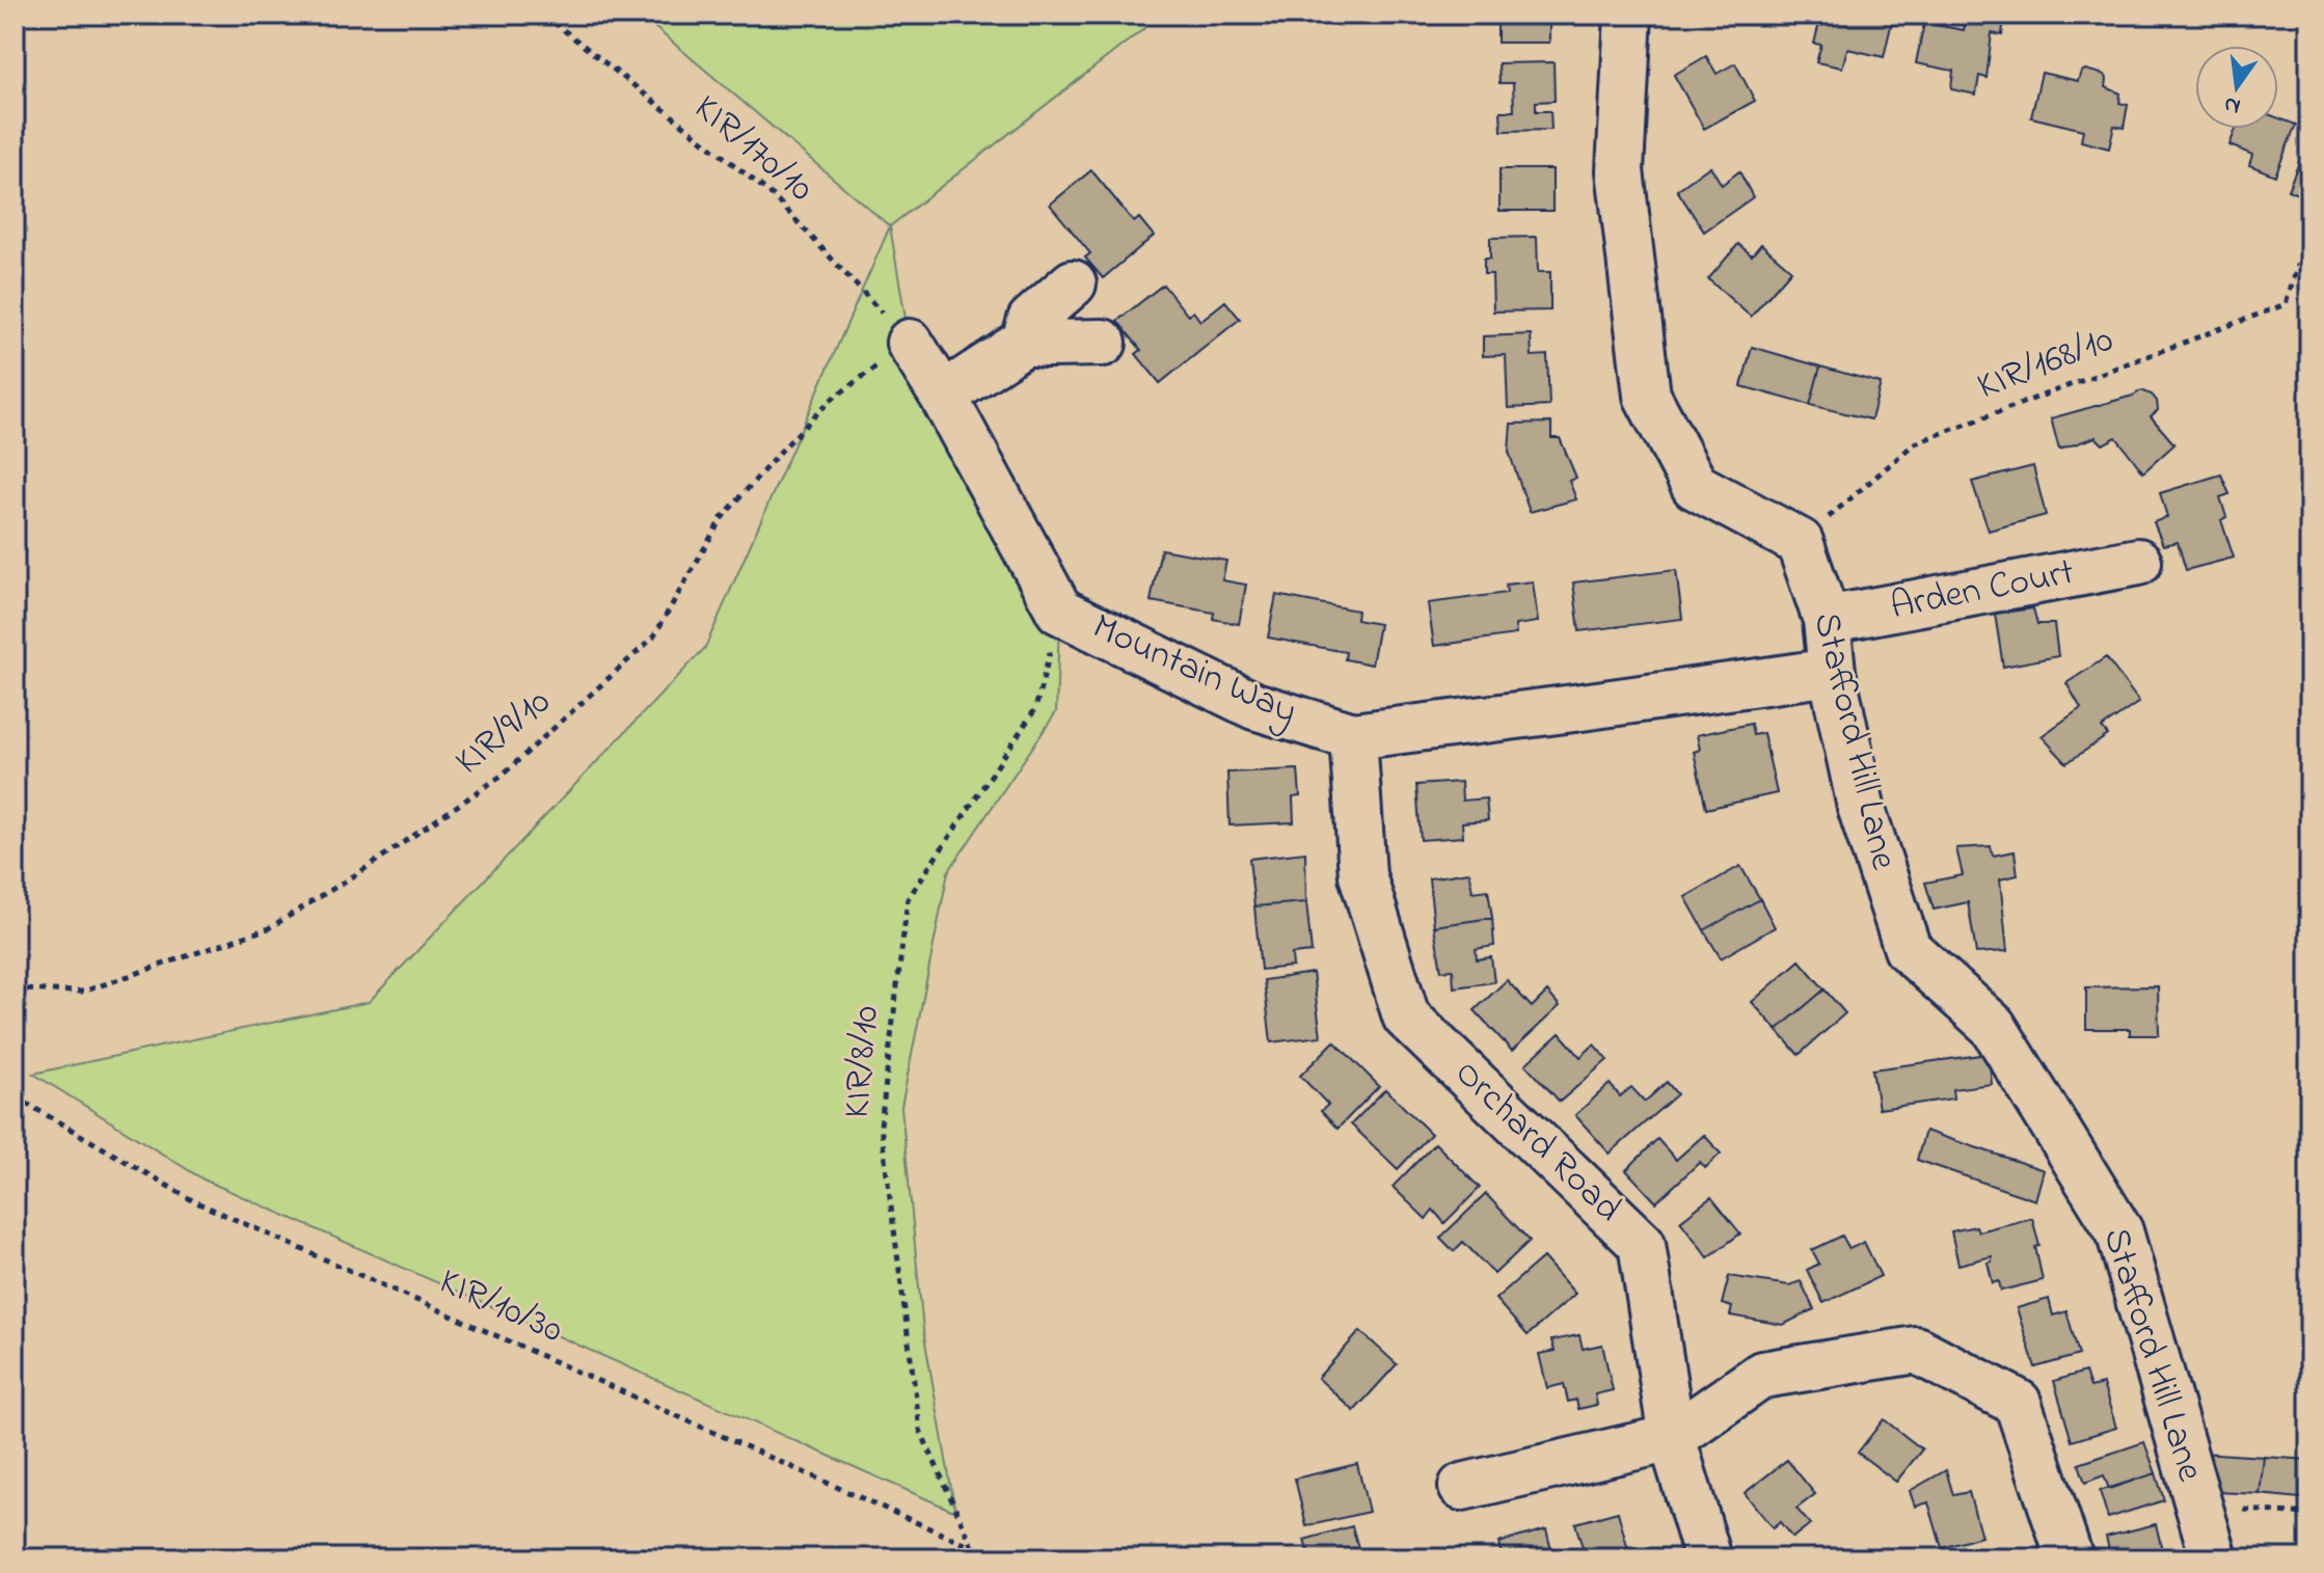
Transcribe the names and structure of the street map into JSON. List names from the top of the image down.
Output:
{
  "streets": {
    "street": [
      "Arden Court",
      "Mountain Way",
      "Stafford Hill Lane",
      "Orchard Road"
    ],
    "path": [
      "KIR/170/10",
      "KIR/168/10",
      "KIR/9/10",
      "KIR/8/10",
      "KIR/10/30"
    ]
  },
  "crossings": [
    ["KIR/170/10", "Mountain Way"],
    ["KIR/170/10", "KIR/9/10"],
    ["KIR/168/10", "Stafford Hill Lane"],
    ["Arden Court", "Stafford Hill Lane"],
    ["Mountain Way", "KIR/9/10"],
    ["Mountain Way", "Stafford Hill Lane"],
    ["Mountain Way", "KIR/8/10"],
    ["Mountain Way", "Orchard Road"],
    ["KIR/8/10", "KIR/10/30"]
  ],
  "north": "bottom"
}
